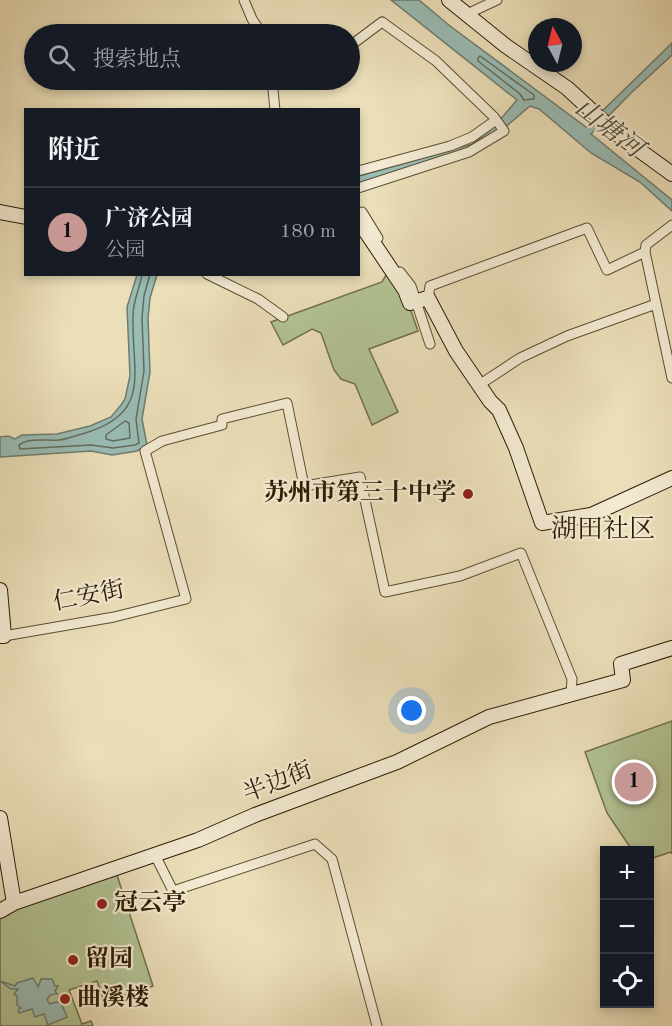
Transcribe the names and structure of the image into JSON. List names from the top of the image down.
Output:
{
  "streets": {
    "street": ["仁安街", "半边街"]
  },
  "crossings": [
    ["仁安街", "半边街"]
  ],
  "districts": ["湖田社区"],
  "water": ["山塘河"],
  "places": [
    "苏州市第三十中学",
    "冠云亭",
    "留园",
    "曲溪楼"
  ],
  "north": "top",
  "page": {
    "search": "搜索地点",
    "heading": "附近",
    "list": [
      {
        "mark": "1",
        "name": "广济公园",
        "note": "公园",
        "value": "180 m"
      }
    ],
    "pins": "1",
    "map_buttons": ["+", "−"]
  }
}
